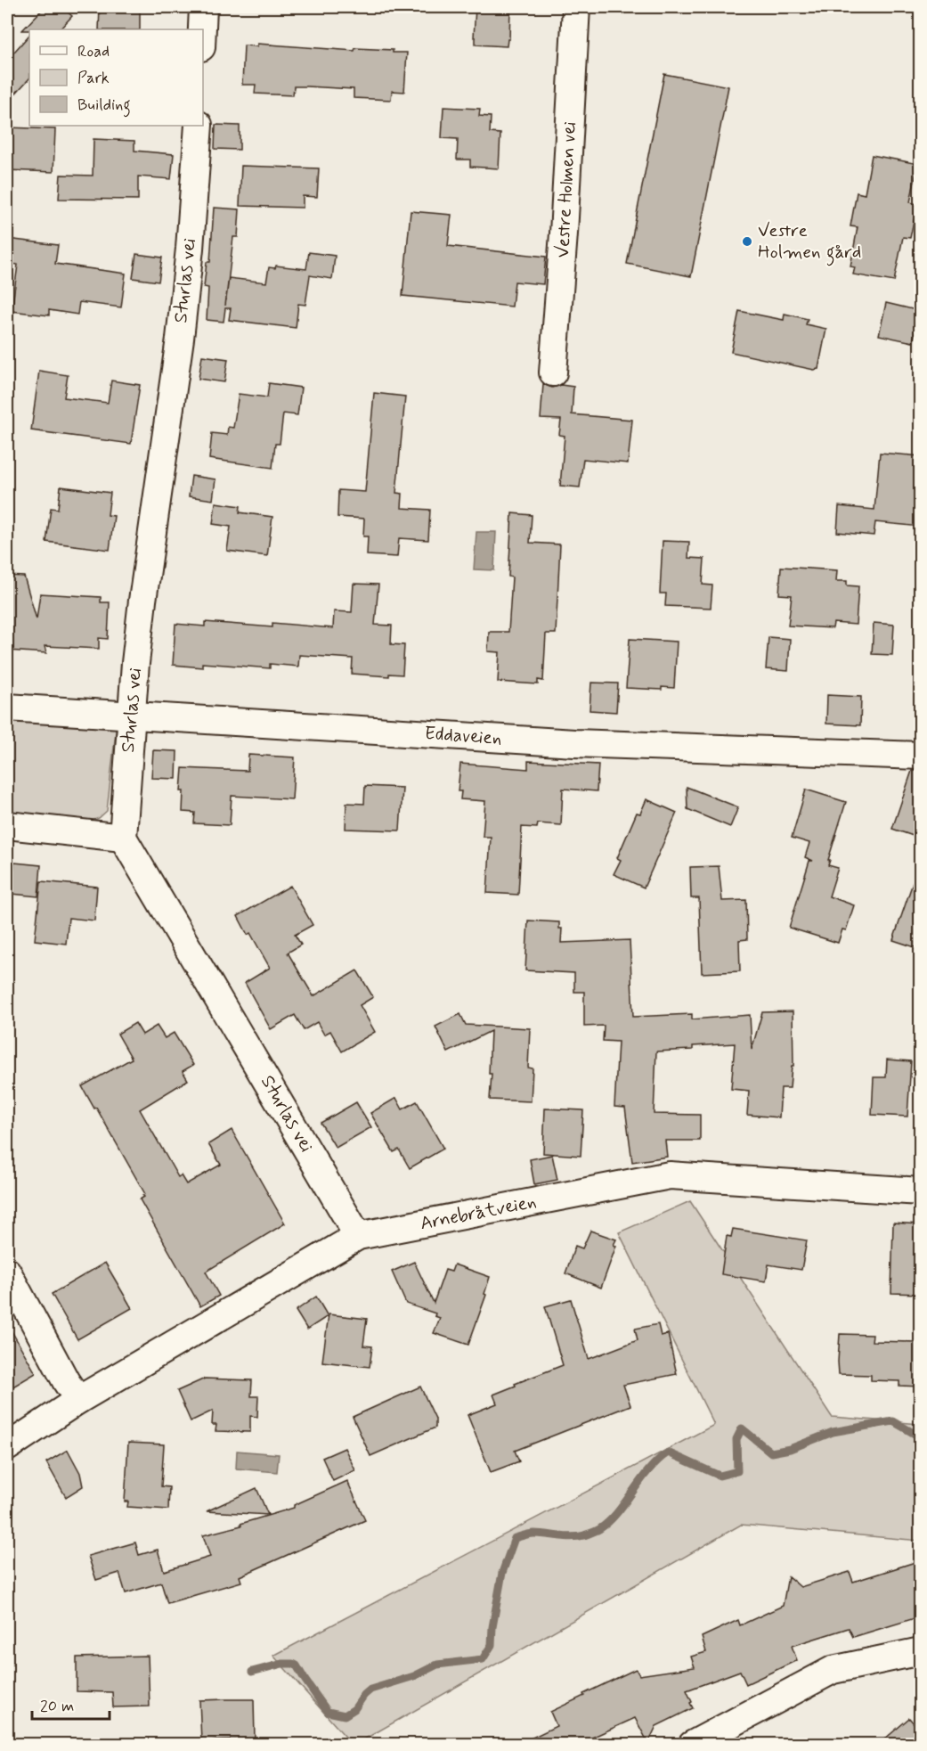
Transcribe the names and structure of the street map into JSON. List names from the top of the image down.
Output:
{
  "streets": {
    "street": [
      "Vestre Holmen vei",
      "Sturlas vei",
      "Eddaveien",
      "Arnebråtveien"
    ]
  },
  "crossings": [
    ["Sturlas vei", "Eddaveien"],
    ["Sturlas vei", "Arnebråtveien"]
  ],
  "places": ["Vestre Holmen gård"],
  "legend": ["Road", "Park", "Building"],
  "scale_bar": "20 m"
}
